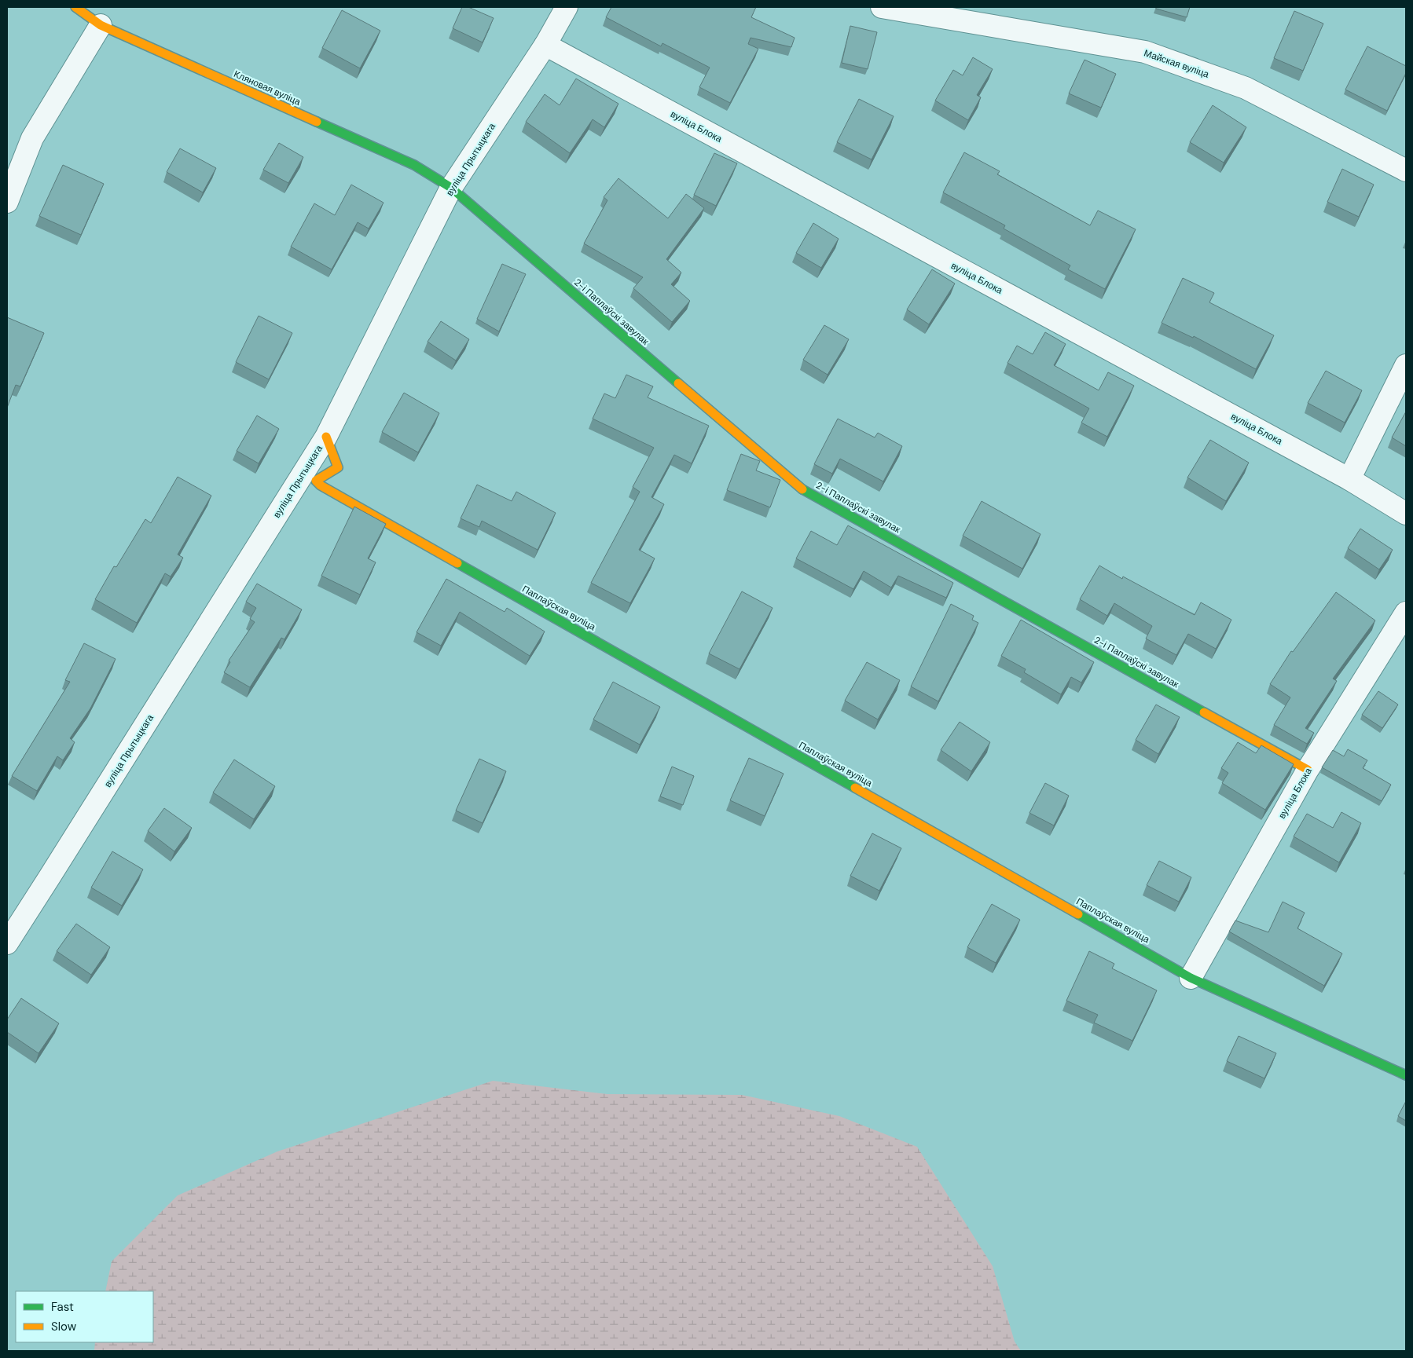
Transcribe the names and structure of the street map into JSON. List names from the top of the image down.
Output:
{
  "streets": {
    "street": [
      "Майская вуліца",
      "Кляновая вуліца",
      "вуліца Блока",
      "вуліца Прытыцкага",
      "2-і Паплаўскі завулак",
      "Паплаўская вуліца"
    ]
  },
  "crossings": [
    ["Кляновая вуліца", "вуліца Прытыцкага"],
    ["Кляновая вуліца", "2-і Паплаўскі завулак"],
    ["вуліца Блока", "вуліца Прытыцкага"],
    ["вуліца Блока", "2-і Паплаўскі завулак"],
    ["вуліца Блока", "Паплаўская вуліца"],
    ["вуліца Прытыцкага", "2-і Паплаўскі завулак"],
    ["вуліца Прытыцкага", "Паплаўская вуліца"]
  ],
  "legend": ["Fast", "Slow"]
}
